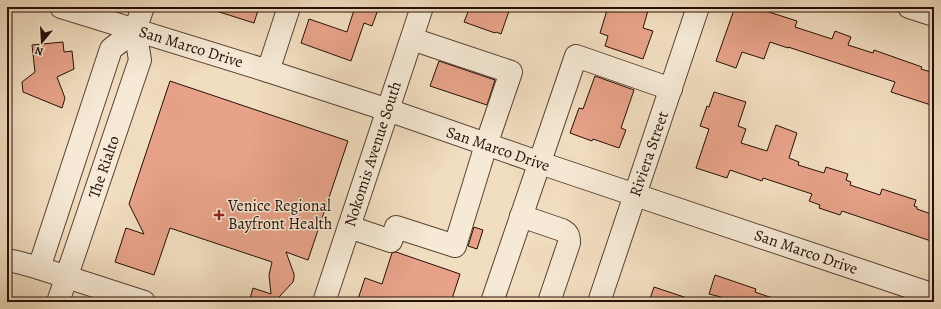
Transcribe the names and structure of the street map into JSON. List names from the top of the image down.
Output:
{
  "streets": {
    "street": [
      "San Marco Drive",
      "Nokomis Avenue South",
      "Riviera Street",
      "The Rialto"
    ]
  },
  "crossings": [
    ["San Marco Drive", "Nokomis Avenue South"],
    ["San Marco Drive", "Riviera Street"],
    ["San Marco Drive", "The Rialto"]
  ],
  "places": {
    "health": ["Venice Regional Bayfront Health"]
  },
  "north": "bottom"
}
